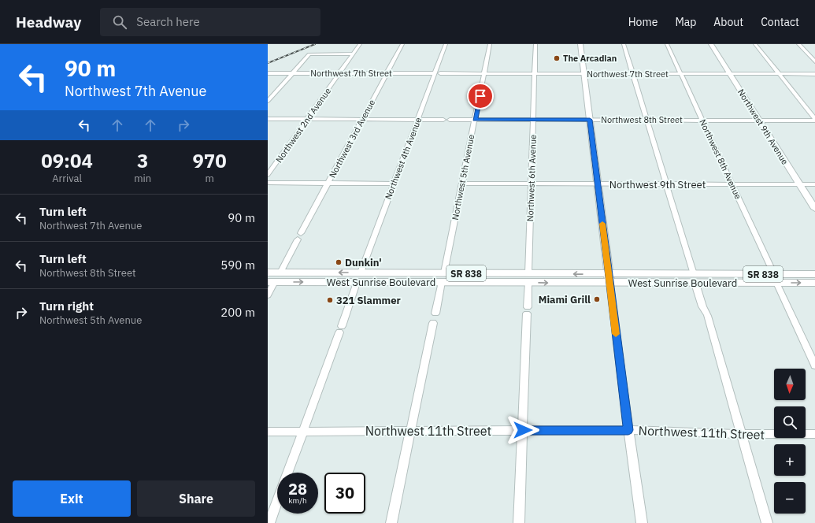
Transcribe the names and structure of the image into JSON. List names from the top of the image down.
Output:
{
  "streets": {
    "main road": ["Northwest 9th Avenue", "SR 838", "West Sunrise Boulevard"],
    "street": [
      "Northwest 7th Street",
      "Northwest 8th Street",
      "Northwest 2nd Avenue",
      "Northwest 3rd Avenue",
      "Northwest 4th Avenue",
      "Northwest 8th Avenue",
      "Northwest 5th Avenue",
      "Northwest 6th Avenue",
      "Northwest 9th Street",
      "Northwest 11th Street"
    ]
  },
  "crossings": [
    ["Northwest 7th Street", "Northwest 2nd Avenue"],
    ["Northwest 7th Street", "Northwest 9th Avenue"],
    ["Northwest 7th Street", "Northwest 3rd Avenue"],
    ["Northwest 7th Street", "Northwest 4th Avenue"],
    ["Northwest 7th Street", "Northwest 8th Avenue"],
    ["Northwest 7th Street", "Northwest 5th Avenue"],
    ["Northwest 7th Street", "Northwest 6th Avenue"],
    ["Northwest 8th Street", "Northwest 9th Avenue"],
    ["Northwest 8th Street", "Northwest 8th Avenue"],
    ["Northwest 8th Street", "Northwest 5th Avenue"],
    ["Northwest 8th Street", "Northwest 6th Avenue"],
    ["Northwest 9th Avenue", "Northwest 9th Street"],
    ["Northwest 4th Avenue", "West Sunrise Boulevard"],
    ["Northwest 8th Avenue", "Northwest 9th Street"],
    ["Northwest 8th Avenue", "West Sunrise Boulevard"],
    ["Northwest 5th Avenue", "Northwest 9th Street"],
    ["Northwest 5th Avenue", "West Sunrise Boulevard"],
    ["Northwest 6th Avenue", "Northwest 9th Street"],
    ["Northwest 6th Avenue", "West Sunrise Boulevard"],
    ["Northwest 6th Avenue", "Northwest 11th Street"]
  ],
  "places": [
    "The Arcadian",
    "Dunkin'",
    "Miami Grill",
    "321 Slammer"
  ],
  "north": "bottom",
  "page": {
    "header": "Headway",
    "search": "Search here",
    "nav": [
      "Home",
      "Map",
      "About",
      "Contact"
    ],
    "turn": ["90 m", "Northwest 7th Avenue"],
    "eta": [
      "09:04",
      "Arrival",
      "3",
      "min",
      "970",
      "m"
    ],
    "list": [
      {
        "name": "Turn left",
        "note": "Northwest 7th Avenue",
        "value": "90 m"
      },
      {
        "name": "Turn left",
        "note": "Northwest 8th Street",
        "value": "590 m"
      },
      {
        "name": "Turn right",
        "note": "Northwest 5th Avenue",
        "value": "200 m"
      }
    ],
    "map_buttons": ["+", "−"],
    "speed": "28 km/h",
    "limit": "30",
    "buttons": ["Exit", "Share"]
  }
}
